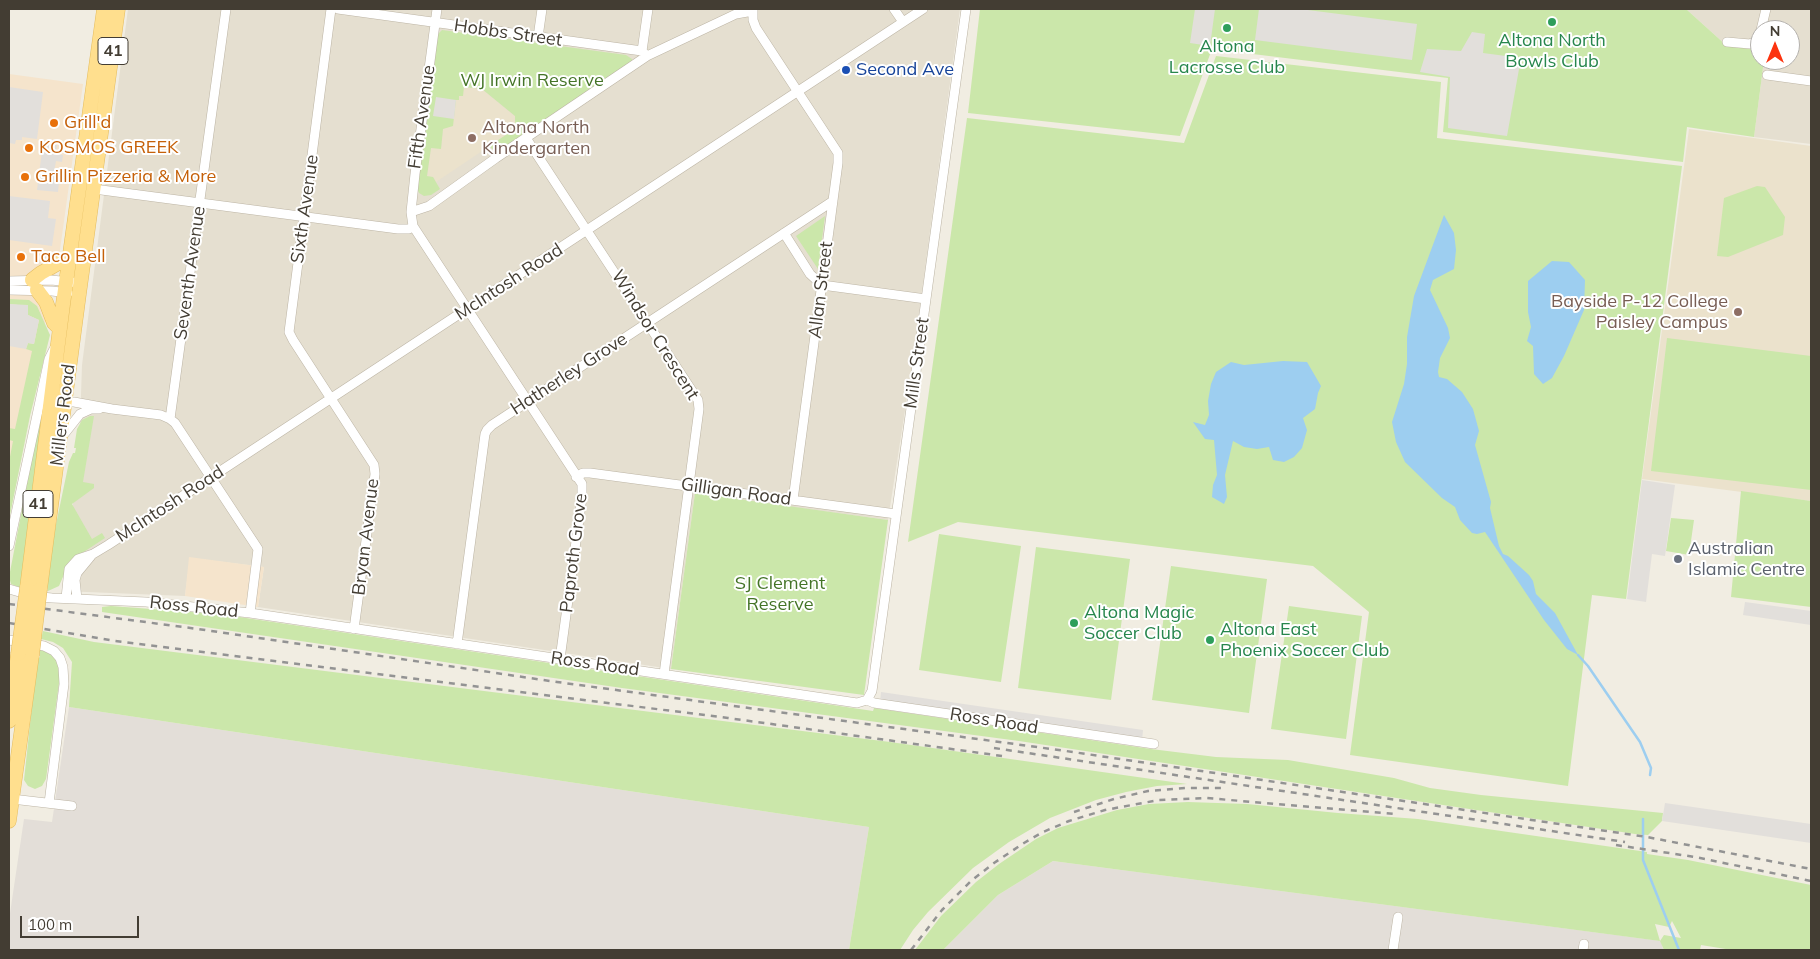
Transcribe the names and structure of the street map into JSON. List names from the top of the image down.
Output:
{
  "streets": {
    "main road": ["41", "Millers Road"],
    "street": [
      "Hobbs Street",
      "Fifth Avenue",
      "Sixth Avenue",
      "Seventh Avenue",
      "McIntosh Road",
      "Allan Street",
      "Windsor Crescent",
      "Mills Street",
      "Hatherley Grove",
      "Gilligan Road",
      "Bryan Avenue",
      "Paproth Grove",
      "Ross Road"
    ]
  },
  "crossings": [
    ["Hobbs Street", "Fifth Avenue"],
    ["Fifth Avenue", "Paproth Grove"],
    ["Sixth Avenue", "McIntosh Road"],
    ["Sixth Avenue", "Bryan Avenue"],
    ["McIntosh Road", "Allan Street"],
    ["McIntosh Road", "Windsor Crescent"],
    ["McIntosh Road", "Bryan Avenue"],
    ["McIntosh Road", "Paproth Grove"],
    ["McIntosh Road", "Ross Road"],
    ["Allan Street", "Hatherley Grove"],
    ["Allan Street", "Gilligan Road"],
    ["Windsor Crescent", "Hatherley Grove"],
    ["Windsor Crescent", "Gilligan Road"],
    ["Windsor Crescent", "Ross Road"],
    ["Mills Street", "Gilligan Road"],
    ["Mills Street", "Ross Road"],
    ["Hatherley Grove", "Paproth Grove"],
    ["Hatherley Grove", "Ross Road"],
    ["Millers Road", "Ross Road"],
    ["Gilligan Road", "Paproth Grove"],
    ["Bryan Avenue", "Ross Road"],
    ["Paproth Grove", "Ross Road"]
  ],
  "parks": ["WJ Irwin Reserve", "SJ Clement Reserve"],
  "places": [
    "Altona North Bowls Club",
    "Altona Lacrosse Club",
    "Second Ave",
    "Grill'd",
    "Altona North Kindergarten",
    "KOSMOS GREEK",
    "Grillin Pizzeria & More",
    "Taco Bell",
    "Bayside P-12 College Paisley Campus",
    "Australian Islamic Centre",
    "Altona Magic Soccer Club",
    "Altona East Phoenix Soccer Club"
  ],
  "scale_bar": "100 m",
  "north": "top"
}
